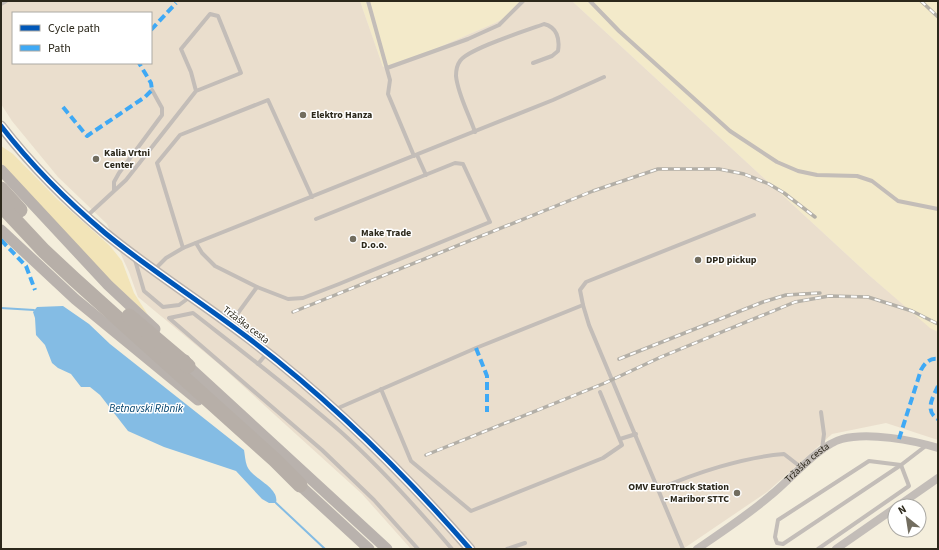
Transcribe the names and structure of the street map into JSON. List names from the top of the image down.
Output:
{
  "streets": {
    "main road": ["Tržaška cesta"]
  },
  "water": ["Betnavski Ribnik"],
  "places": [
    "Elektro Hanza",
    "Kalia Vrtni Center",
    "Make Trade D.o.o.",
    "DPD pickup",
    "OMV EuroTruck Station - Maribor STTC"
  ],
  "legend": ["Cycle path", "Path"],
  "north": "top left"
}
